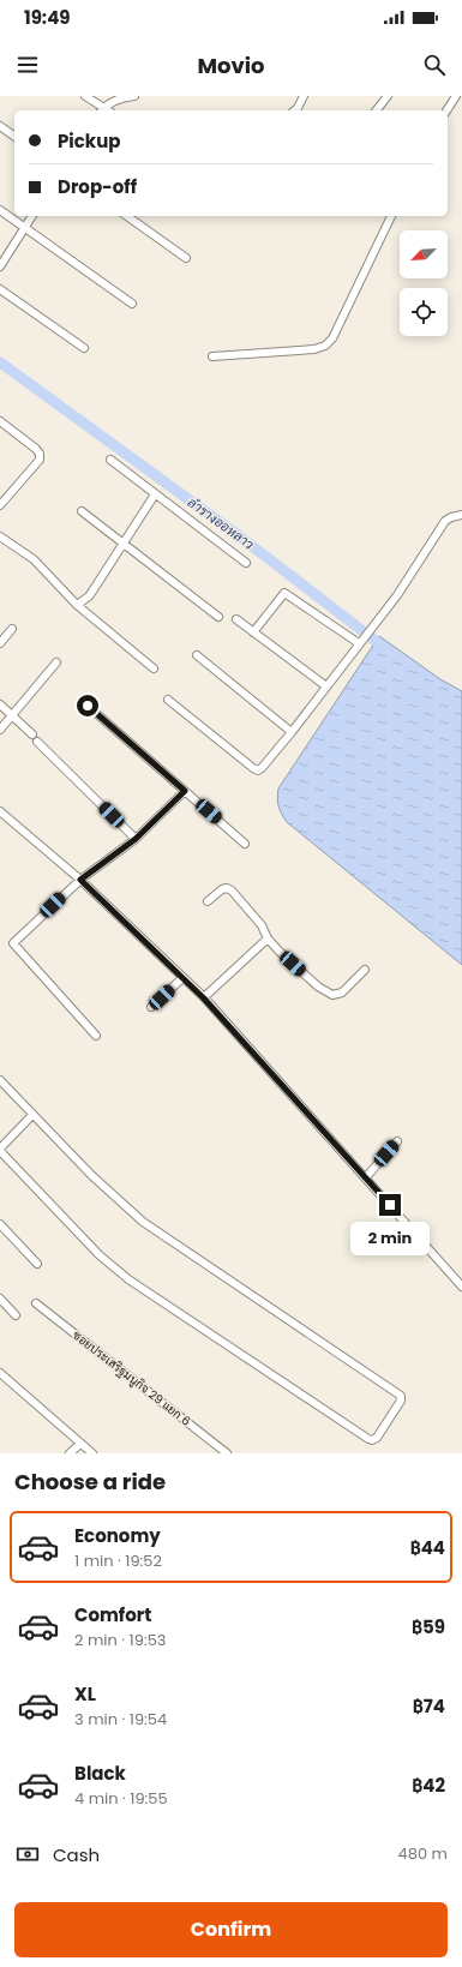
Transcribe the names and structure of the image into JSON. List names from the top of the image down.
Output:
{
  "streets": {
    "street": ["ซอยประเสริฐมนูกิจ 29 แยก 6"]
  },
  "water": ["ลำรางออหลาว"],
  "north": "bottom left",
  "page": {
    "status": "19:49",
    "header": "Movio",
    "banner": ["Pickup", "Drop-off"],
    "bubble": "2 min",
    "heading": "Choose a ride",
    "list": [
      {
        "name": "Economy",
        "note": "1 min · 19:52",
        "value": "฿44"
      },
      {
        "name": "Comfort",
        "note": "2 min · 19:53",
        "value": "฿59"
      },
      {
        "name": "XL",
        "note": "3 min · 19:54",
        "value": "฿74"
      },
      {
        "name": "Black",
        "note": "4 min · 19:55",
        "value": "฿42"
      }
    ],
    "pay": ["Cash", "480 m"],
    "buttons": "Confirm"
  }
}
